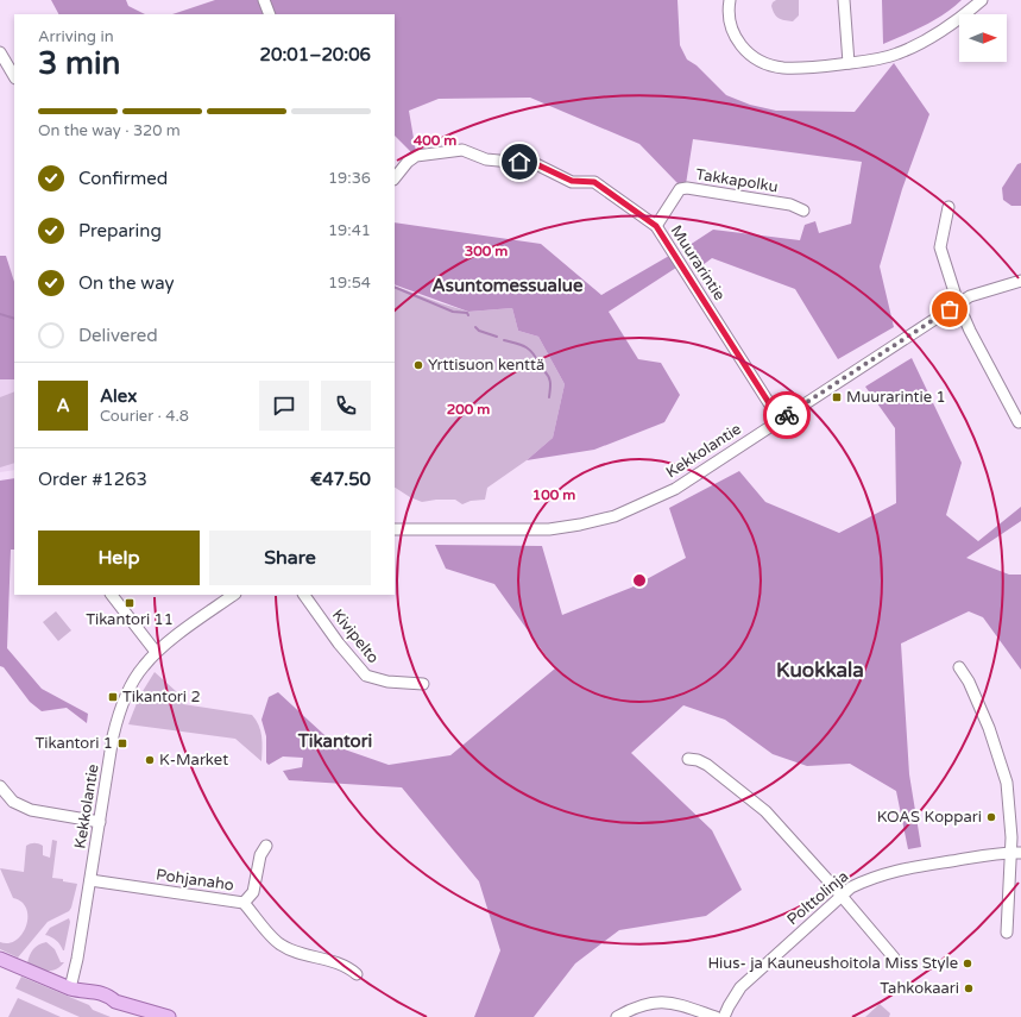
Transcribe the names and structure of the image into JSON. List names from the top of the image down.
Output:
{
  "streets": {
    "street": [
      "Takkapolku",
      "Muurarintie",
      "Kekkolantie",
      "Kivipelto",
      "Pohjanaho",
      "Polttolinja"
    ]
  },
  "crossings": [
    ["Takkapolku", "Muurarintie"],
    ["Muurarintie", "Kekkolantie"],
    ["Kekkolantie", "Pohjanaho"]
  ],
  "districts": ["Asuntomessualue", "Kuokkala", "Tikantori"],
  "places": {
    "other": [
      "Yrttisuon kenttä",
      "K-Market",
      "KOAS Koppari",
      "Hius- ja Kauneushoitola Miss Style",
      "Tahkokaari"
    ],
    "transit": [
      "Muurarintie 1",
      "Tikantori 11",
      "Tikantori 2",
      "Tikantori 1"
    ]
  },
  "north": "right",
  "page": {
    "heading": ["3 min", "Arriving in", "20:01–20:06"],
    "panel": [
      "Alex",
      "Courier · 4.8",
      "Order #1263",
      "€47.50"
    ],
    "bar": "On the way · 320 m",
    "list": [
      ["Confirmed", "19:36"],
      ["Preparing", "19:41"],
      ["On the way", "19:54"],
      "Delivered"
    ],
    "round": "A",
    "buttons": ["Help", "Share"]
  },
  "rings": [
    "400 m",
    "300 m",
    "200 m",
    "100 m"
  ]
}
